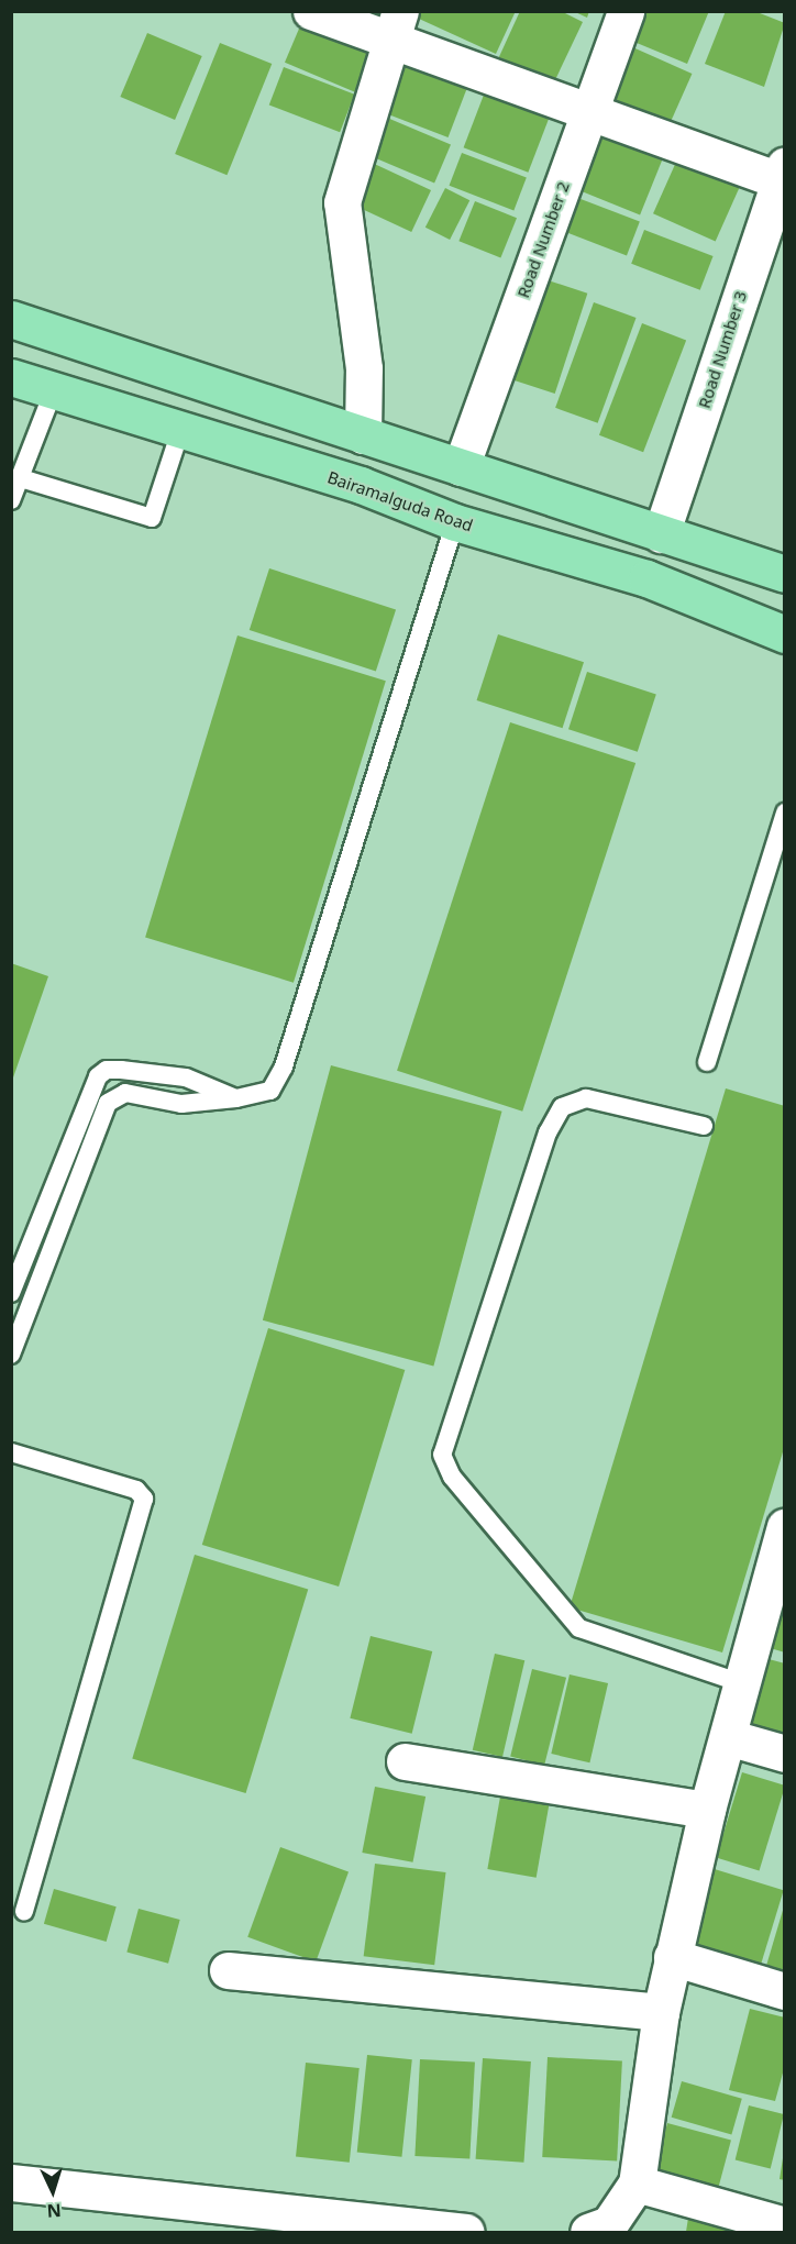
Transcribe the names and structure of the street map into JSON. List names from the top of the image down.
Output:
{
  "streets": {
    "main road": ["Bairamalguda Road"],
    "street": ["Road Number 2", "Road Number 3"]
  },
  "north": "bottom"
}
